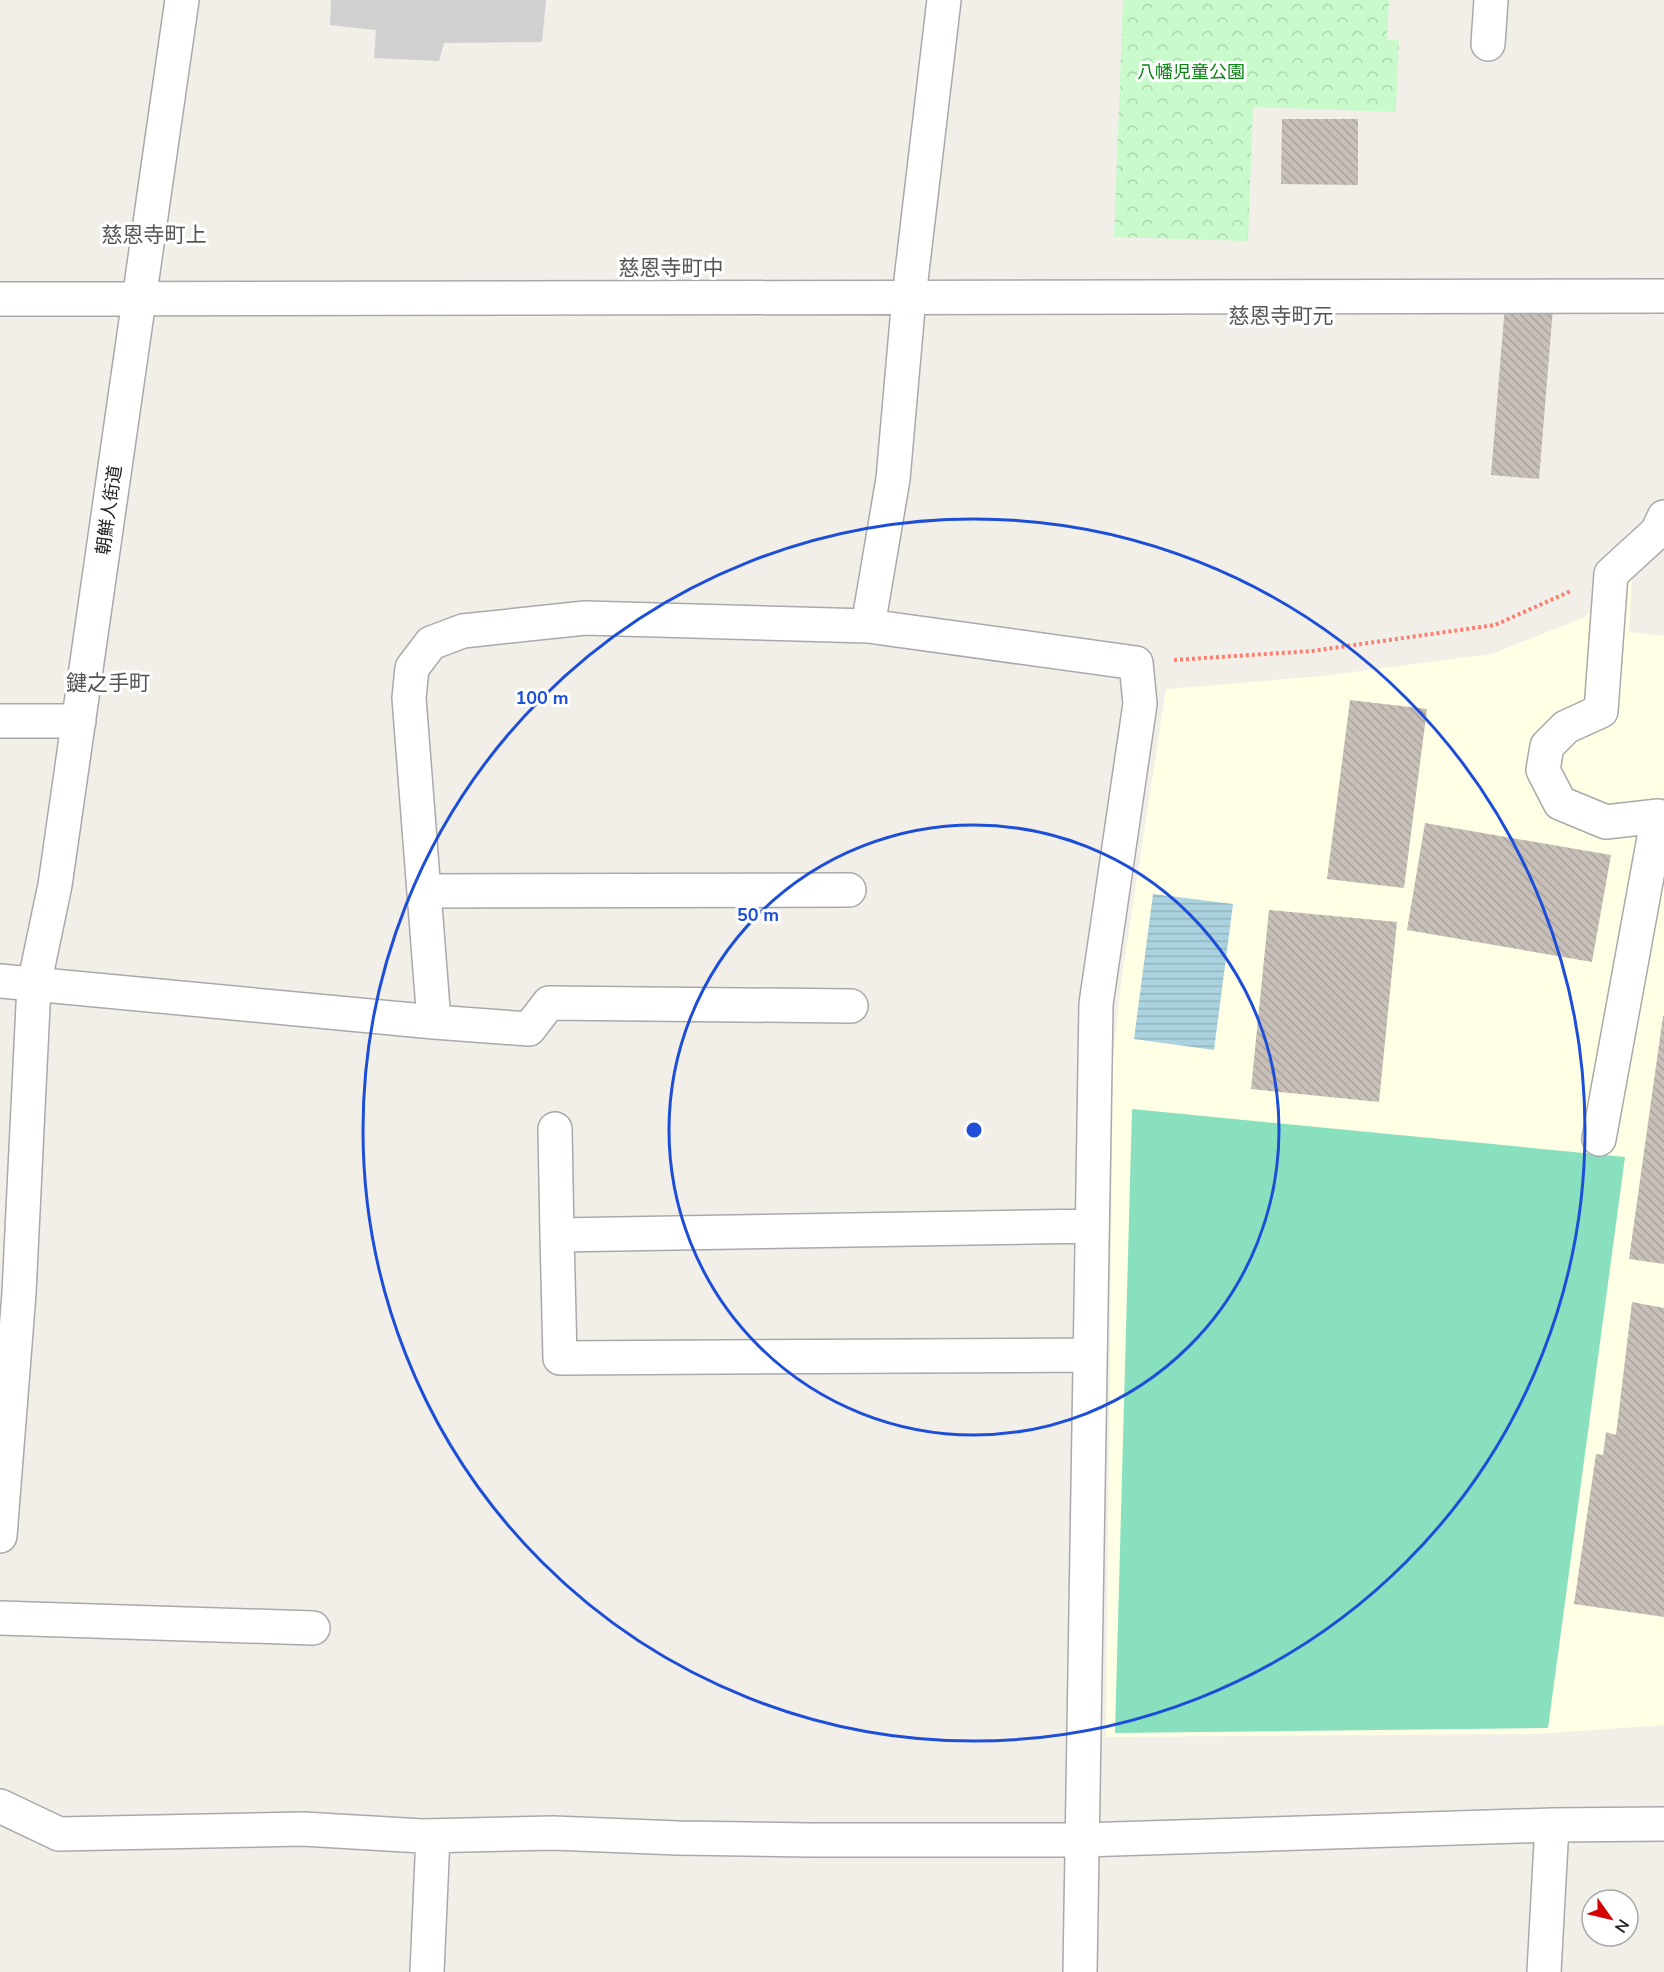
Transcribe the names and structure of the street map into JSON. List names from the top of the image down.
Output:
{
  "streets": {
    "street": ["朝鮮人街道"]
  },
  "districts": [
    "慈恩寺町上",
    "慈恩寺町中",
    "慈恩寺町元",
    "鍵之手町"
  ],
  "parks": ["八幡児童公園"],
  "north": "bottom right",
  "rings": ["100 m", "50 m"]
}
